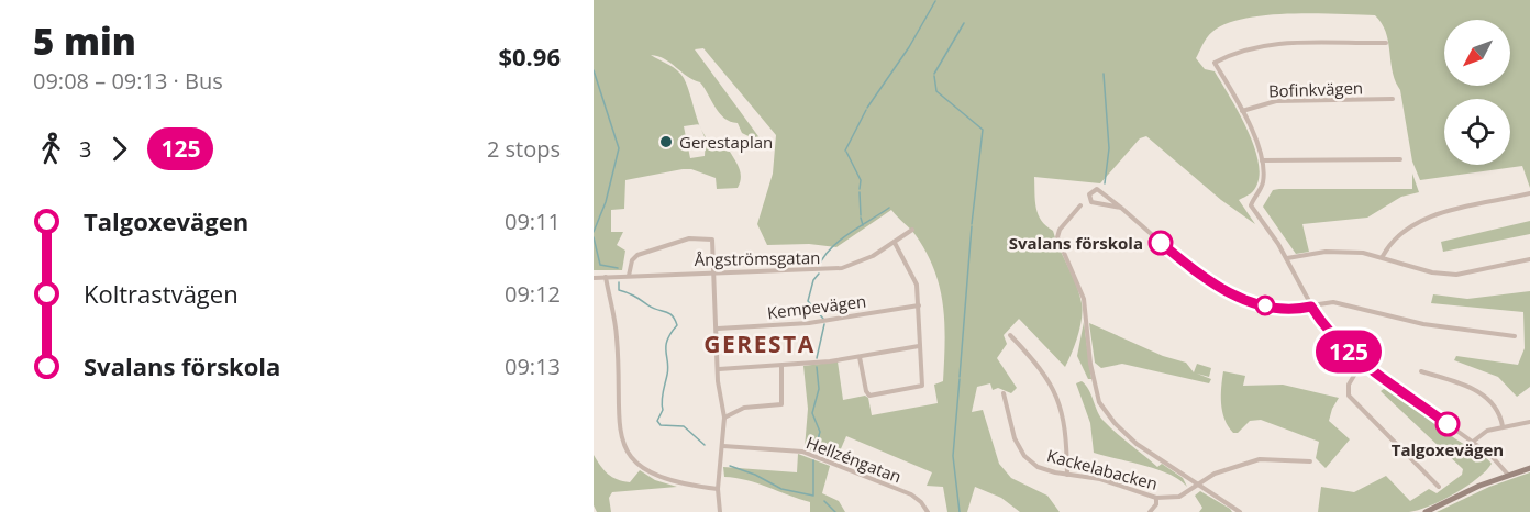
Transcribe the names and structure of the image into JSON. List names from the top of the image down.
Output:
{
  "streets": {
    "street": [
      "Bofinkvägen",
      "Ångströmsgatan",
      "Kempevägen",
      "Hellzéngatan",
      "Kackelabacken"
    ]
  },
  "districts": ["GERESTA"],
  "places": ["Gerestaplan", "Svalans förskola", "Talgoxevägen"],
  "lines": ["bus line 125"],
  "north": "bottom left",
  "page": {
    "heading": ["5 min", "09:08 – 09:13 · Bus", "$0.96"],
    "on_map": "125",
    "legs": ["3", "125", "2 stops"],
    "list": [
      {
        "name": "Talgoxevägen",
        "value": "09:11"
      },
      {
        "name": "Koltrastvägen",
        "value": "09:12"
      },
      {
        "name": "Svalans förskola",
        "value": "09:13"
      }
    ]
  }
}
